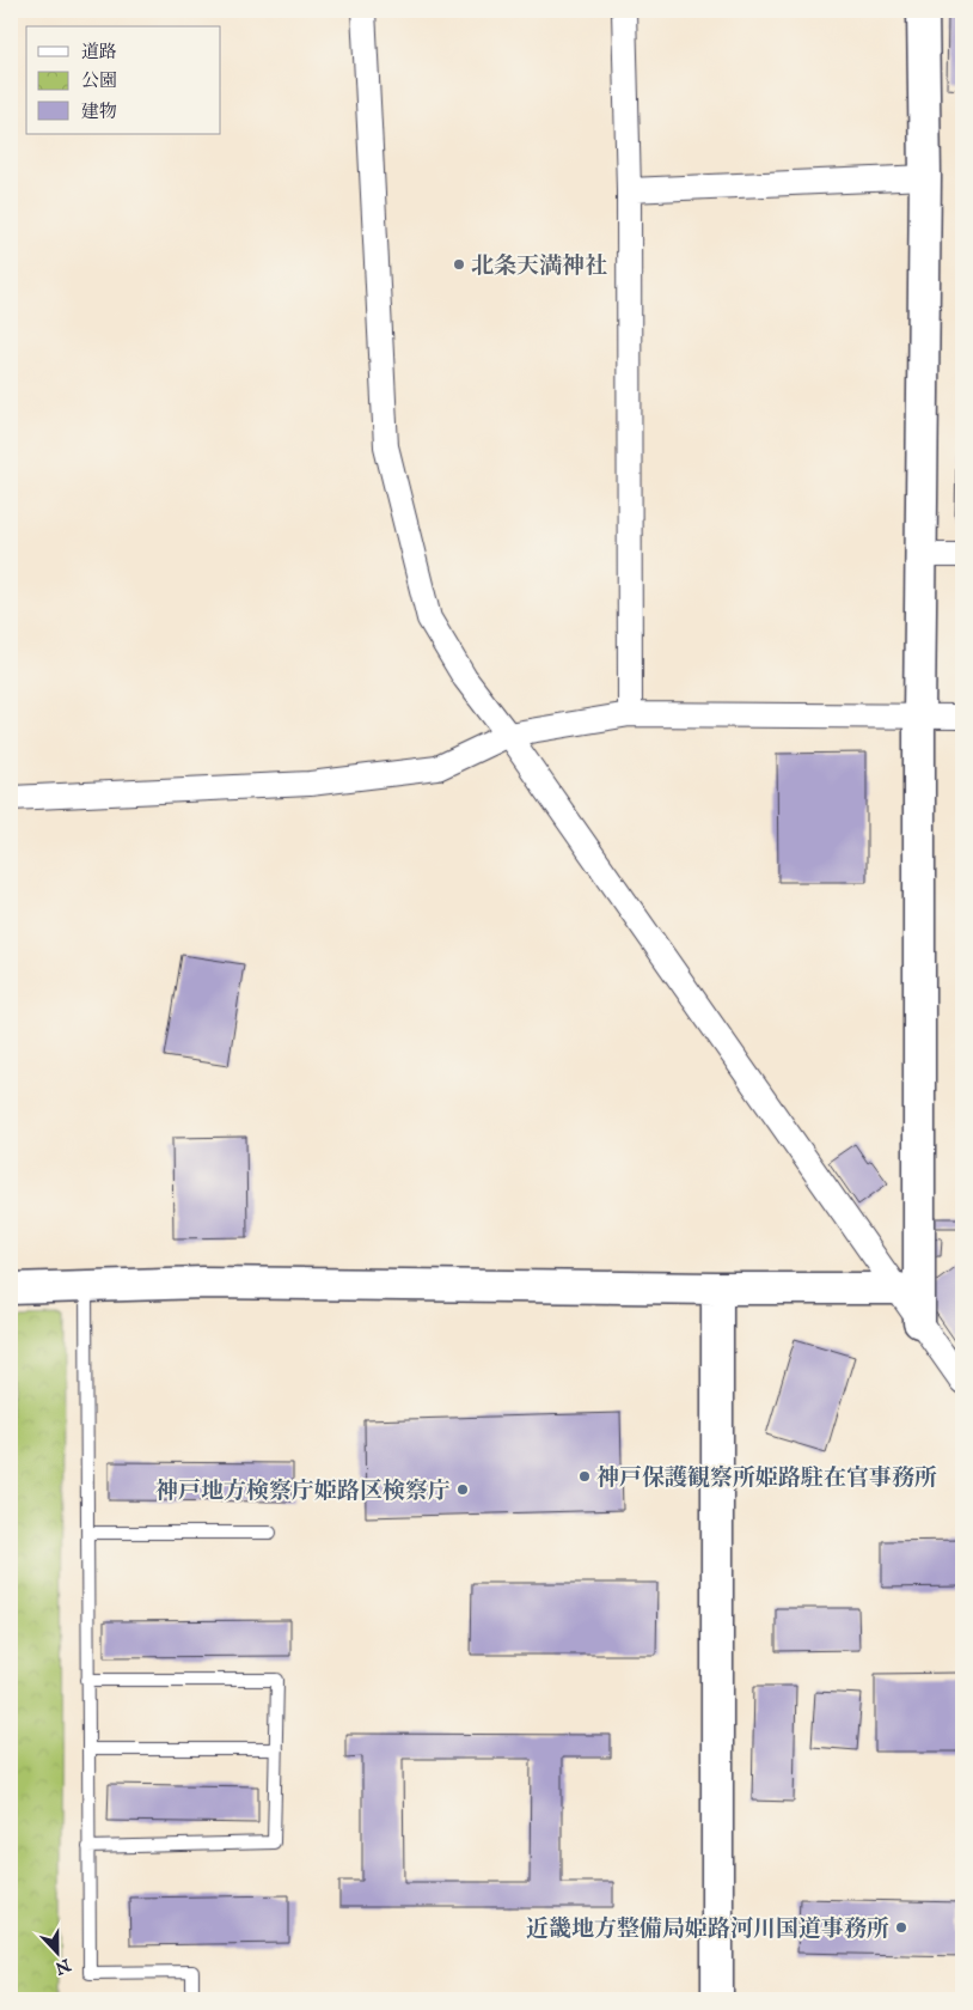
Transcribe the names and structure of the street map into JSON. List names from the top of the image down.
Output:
{
  "places": [
    "北条天満神社",
    "神戸保護観察所姫路駐在官事務所",
    "神戸地方検察庁姫路区検察庁",
    "近畿地方整備局姫路河川国道事務所"
  ],
  "legend": ["道路", "公園", "建物"],
  "north": "bottom"
}
